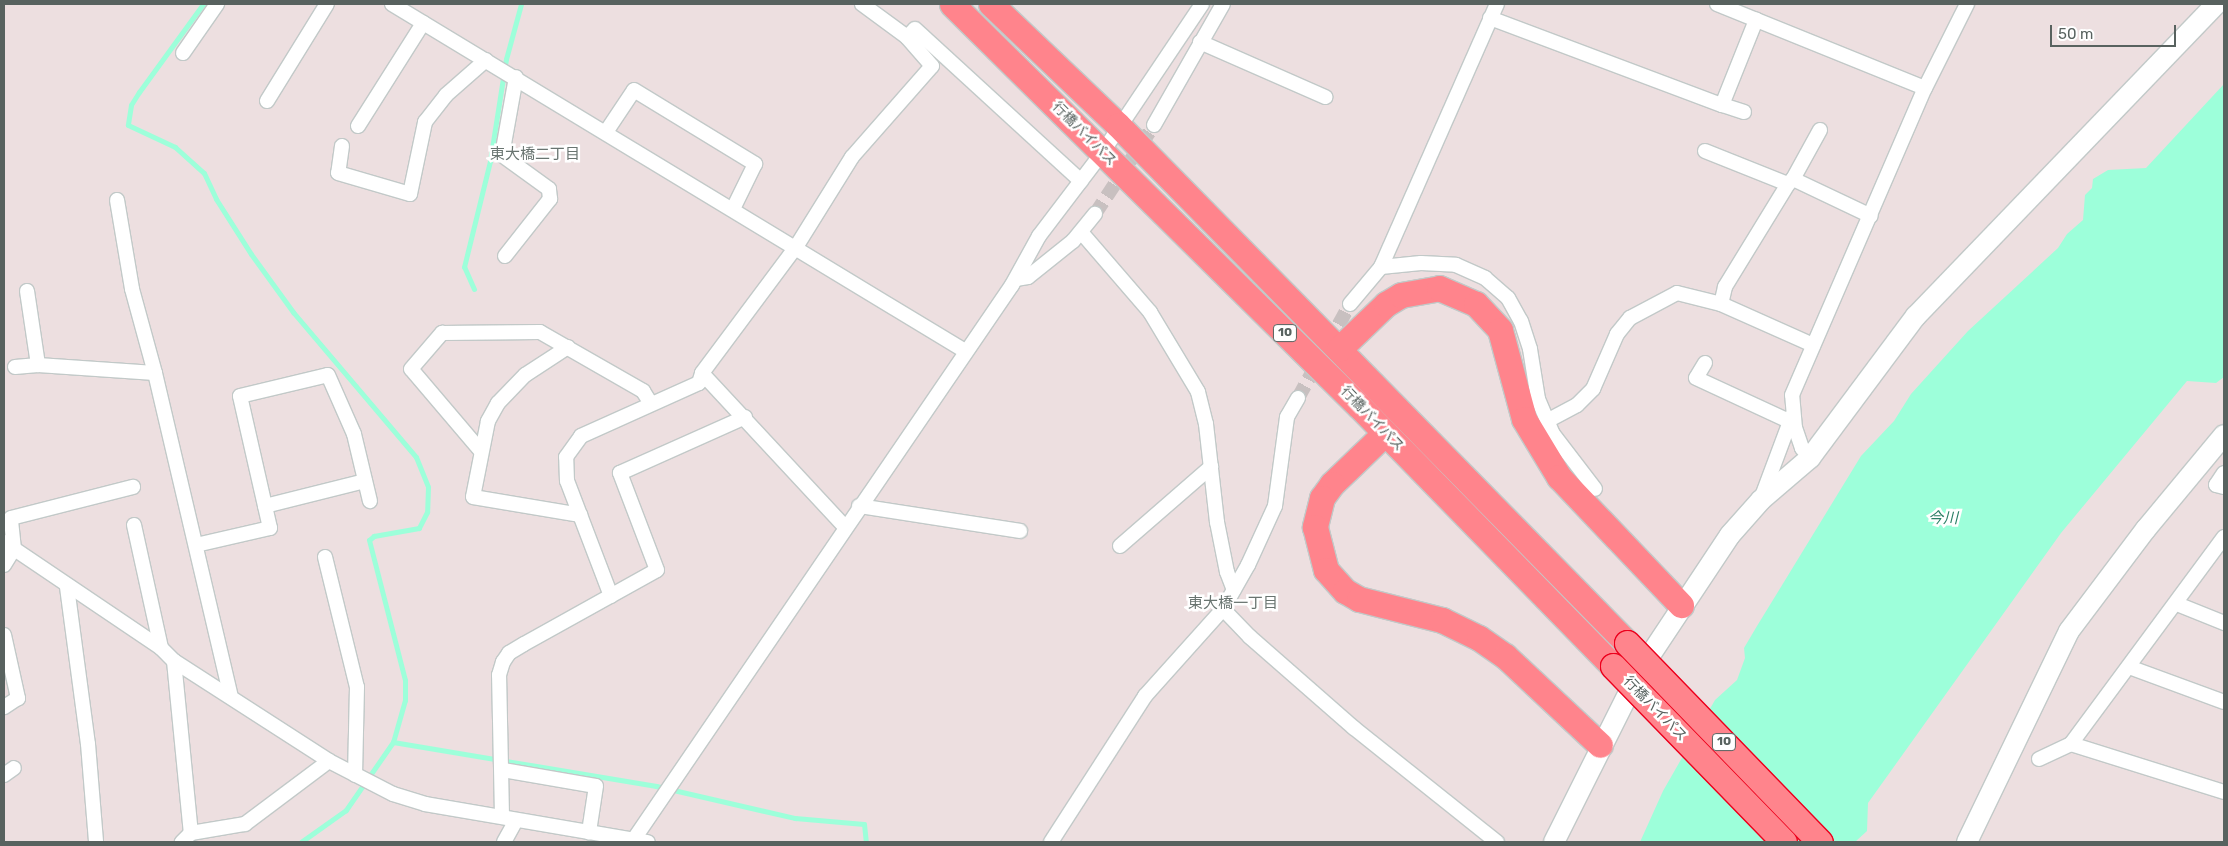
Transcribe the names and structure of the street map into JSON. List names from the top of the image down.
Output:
{
  "streets": {
    "highway": ["行橋バイパス", "10"]
  },
  "districts": ["東大橋二丁目", "東大橋一丁目"],
  "water": ["今川"],
  "scale_bar": "50 m"
}
